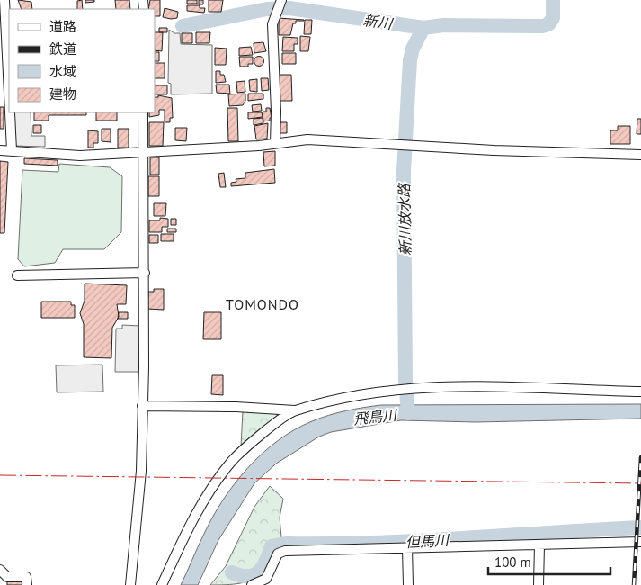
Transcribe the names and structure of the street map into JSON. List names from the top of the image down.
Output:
{
  "districts": ["TOMONDO"],
  "water": [
    "新川",
    "新川放水路",
    "飛鳥川",
    "但馬川"
  ],
  "legend": [
    "道路",
    "鉄道",
    "水域",
    "建物"
  ],
  "scale_bar": "100 m"
}
